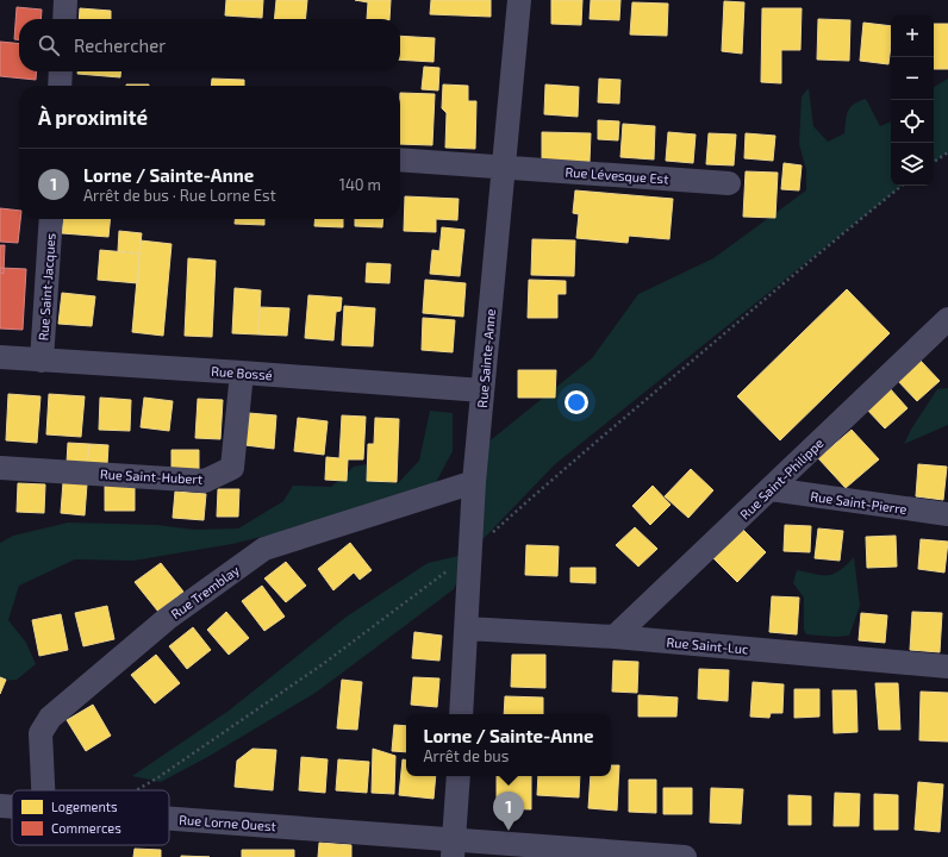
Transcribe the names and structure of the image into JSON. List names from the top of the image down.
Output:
{
  "streets": {
    "street": [
      "Rue Lévesque Est",
      "Rue Saint-Jacques",
      "Rue Sainte-Anne",
      "Rue Bossé",
      "Rue Saint-Hubert",
      "Rue Saint-Philippe",
      "Rue Saint-Pierre",
      "Rue Tremblay",
      "Rue Saint-Luc",
      "Rue Lorne Ouest"
    ]
  },
  "crossings": [
    ["Rue Lévesque Est", "Rue Sainte-Anne"],
    ["Rue Saint-Jacques", "Rue Bossé"],
    ["Rue Sainte-Anne", "Rue Bossé"],
    ["Rue Sainte-Anne", "Rue Tremblay"],
    ["Rue Sainte-Anne", "Rue Saint-Luc"],
    ["Rue Bossé", "Rue Saint-Hubert"],
    ["Rue Saint-Philippe", "Rue Saint-Pierre"],
    ["Rue Saint-Philippe", "Rue Saint-Luc"]
  ],
  "legend": ["Logements", "Commerces"],
  "page": {
    "map_buttons": ["+", "−"],
    "search": "Rechercher",
    "heading": "À proximité",
    "list": [
      {
        "mark": "1",
        "name": "Lorne / Sainte-Anne",
        "note": "Arrêt de bus · Rue Lorne Est",
        "value": "140 m"
      }
    ],
    "popup": ["Lorne / Sainte-Anne", "Arrêt de bus"],
    "pins": "1"
  }
}
